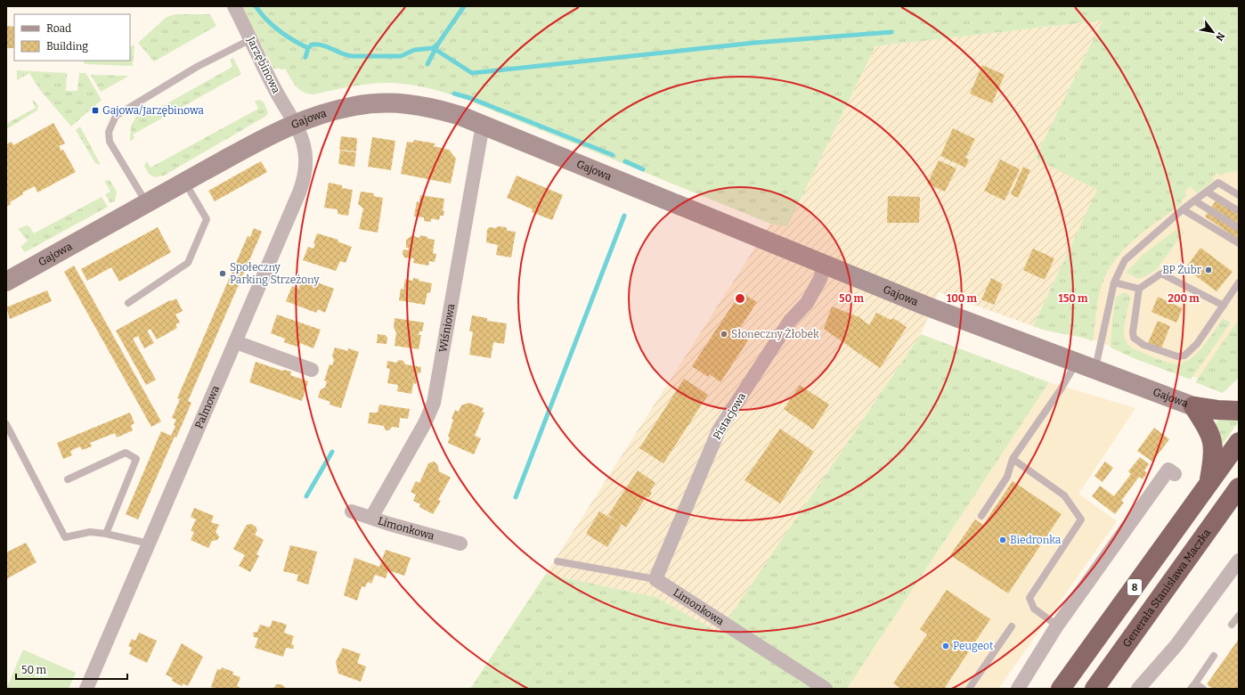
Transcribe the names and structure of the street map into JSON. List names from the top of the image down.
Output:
{
  "streets": {
    "highway": ["8", "Generała Stanisława Maczka"],
    "street": [
      "Jarzębinowa",
      "Gajowa",
      "Wiśniowa",
      "Palmowa",
      "Pistacjowa",
      "Limonkowa"
    ]
  },
  "crossings": [
    ["Jarzębinowa", "Gajowa"],
    ["Jarzębinowa", "Palmowa"],
    ["Gajowa", "Wiśniowa"],
    ["Gajowa", "Palmowa"],
    ["Gajowa", "Pistacjowa"],
    ["Wiśniowa", "Limonkowa"],
    ["Pistacjowa", "Limonkowa"]
  ],
  "places": {
    "transit": ["Gajowa/Jarzębinowa"],
    "other": [
      "BP Żubr",
      "Społeczny Parking Strzeżony",
      "Słoneczny Żłobek",
      "Biedronka",
      "Peugeot"
    ]
  },
  "legend": ["Road", "Building"],
  "scale_bar": "50 m",
  "north": "bottom right",
  "rings": [
    "50 m",
    "100 m",
    "150 m",
    "200 m"
  ]
}
